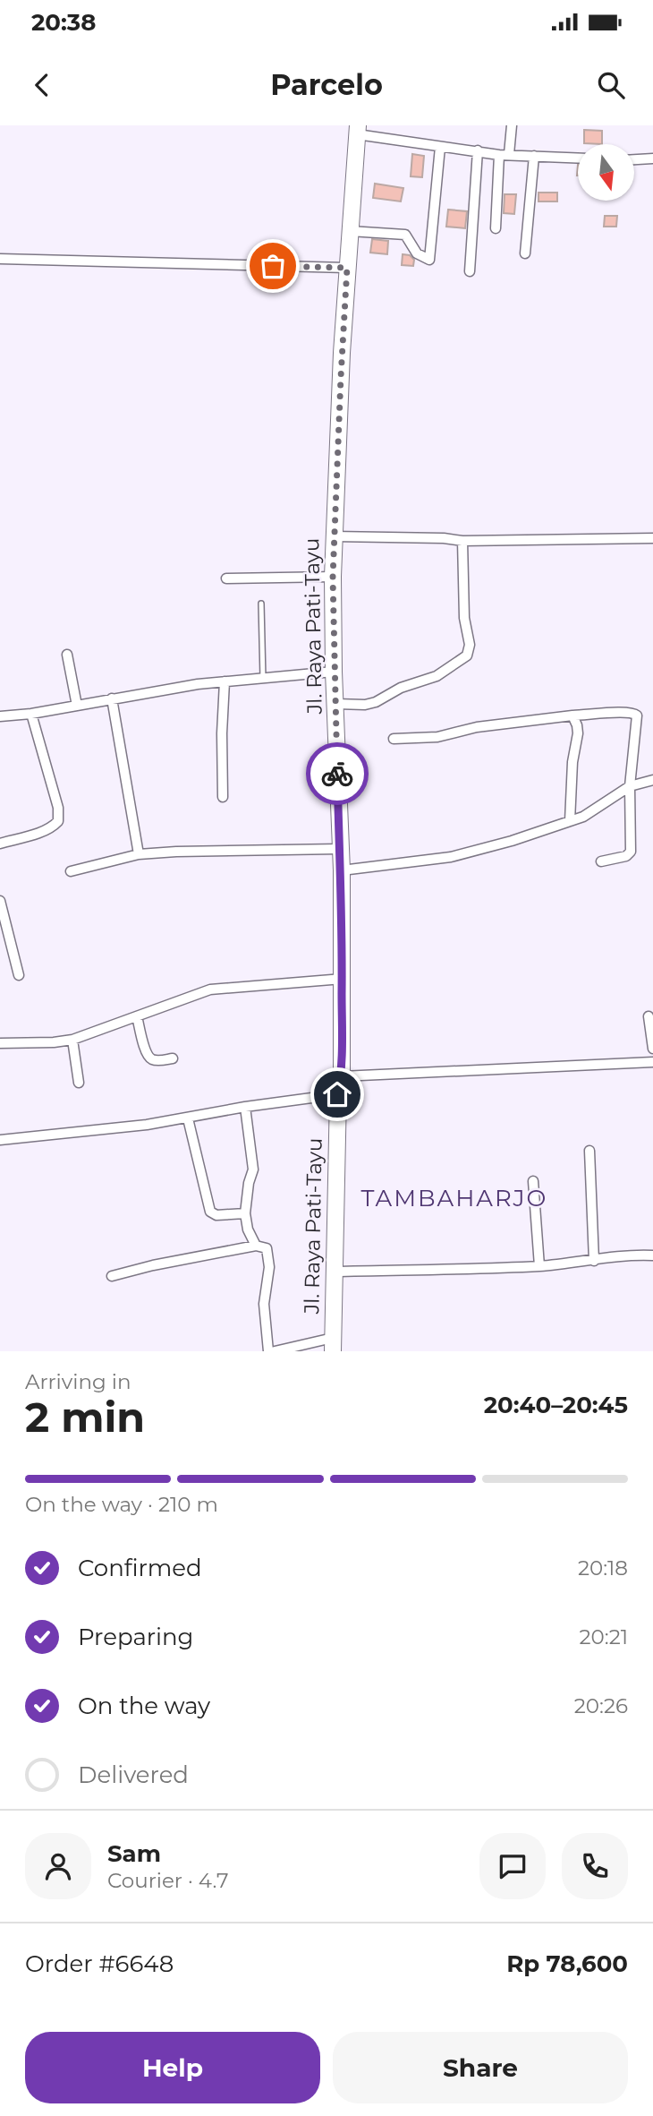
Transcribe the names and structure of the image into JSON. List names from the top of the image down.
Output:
{
  "streets": {
    "main road": ["Jl. Raya Pati-Tayu"]
  },
  "districts": ["TAMBAHARJO"],
  "north": "bottom",
  "page": {
    "status": "20:38",
    "header": "Parcelo",
    "heading": ["2 min", "Arriving in", "20:40–20:45"],
    "panel": [
      "Sam",
      "Courier · 4.7",
      "Order #6648",
      "Rp 78,600"
    ],
    "bar": "On the way · 210 m",
    "list": [
      ["Confirmed", "20:18"],
      ["Preparing", "20:21"],
      ["On the way", "20:26"],
      "Delivered"
    ],
    "buttons": ["Help", "Share"]
  }
}
